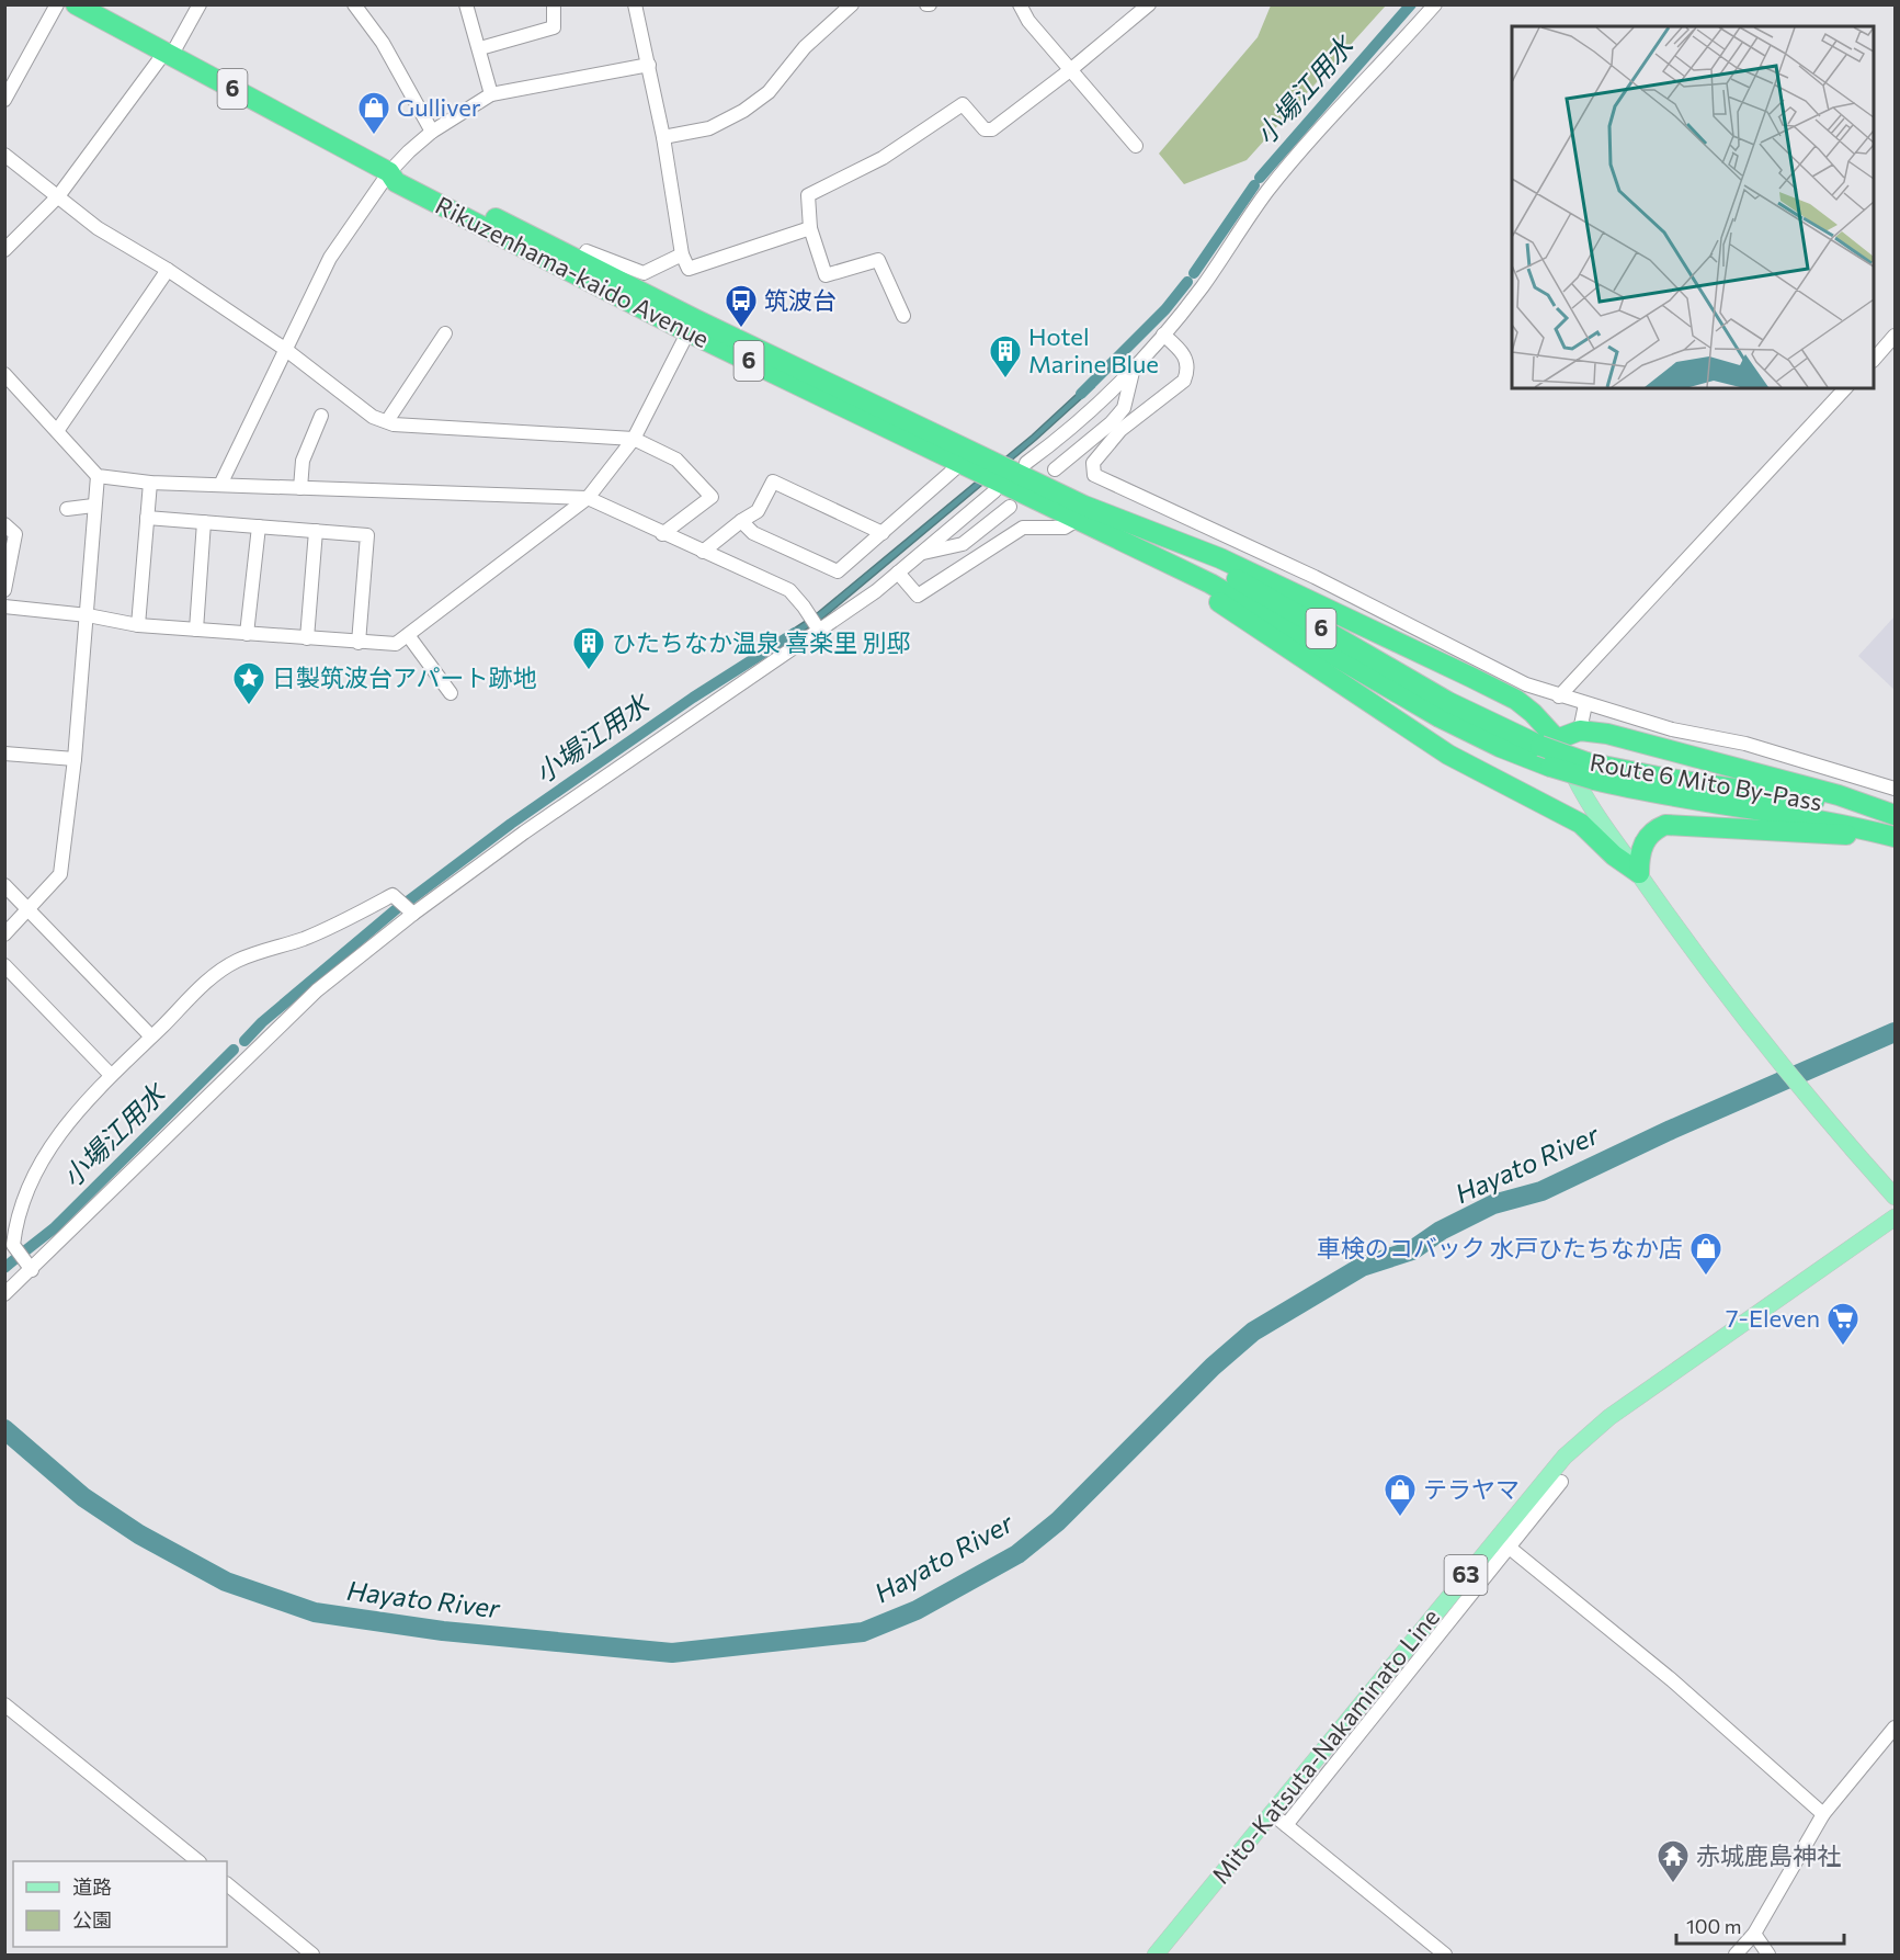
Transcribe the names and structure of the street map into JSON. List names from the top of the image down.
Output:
{
  "streets": {
    "highway": ["6", "Rikuzenhama-kaido Avenue", "Route 6 Mito By-Pass"],
    "main road": ["63", "Mito-Katsuta-Nakaminato Line"]
  },
  "crossings": [
    ["Rikuzenhama-kaido Avenue", "Route 6 Mito By-Pass"]
  ],
  "water": ["小場江用水", "Hayato River"],
  "places": {
    "shop": ["Gulliver", "車検のコバック 水戸ひたちなか店", "テラヤマ"],
    "bus stop": ["筑波台"],
    "building": ["Hotel Marine Blue", "ひたちなか温泉 喜楽里 別邸"],
    "place": ["日製筑波台アパート跡地"],
    "supermarket": ["7-Eleven"],
    "temple": ["赤城鹿島神社"]
  },
  "legend": ["道路", "公園"],
  "scale_bar": "100 m"
}
